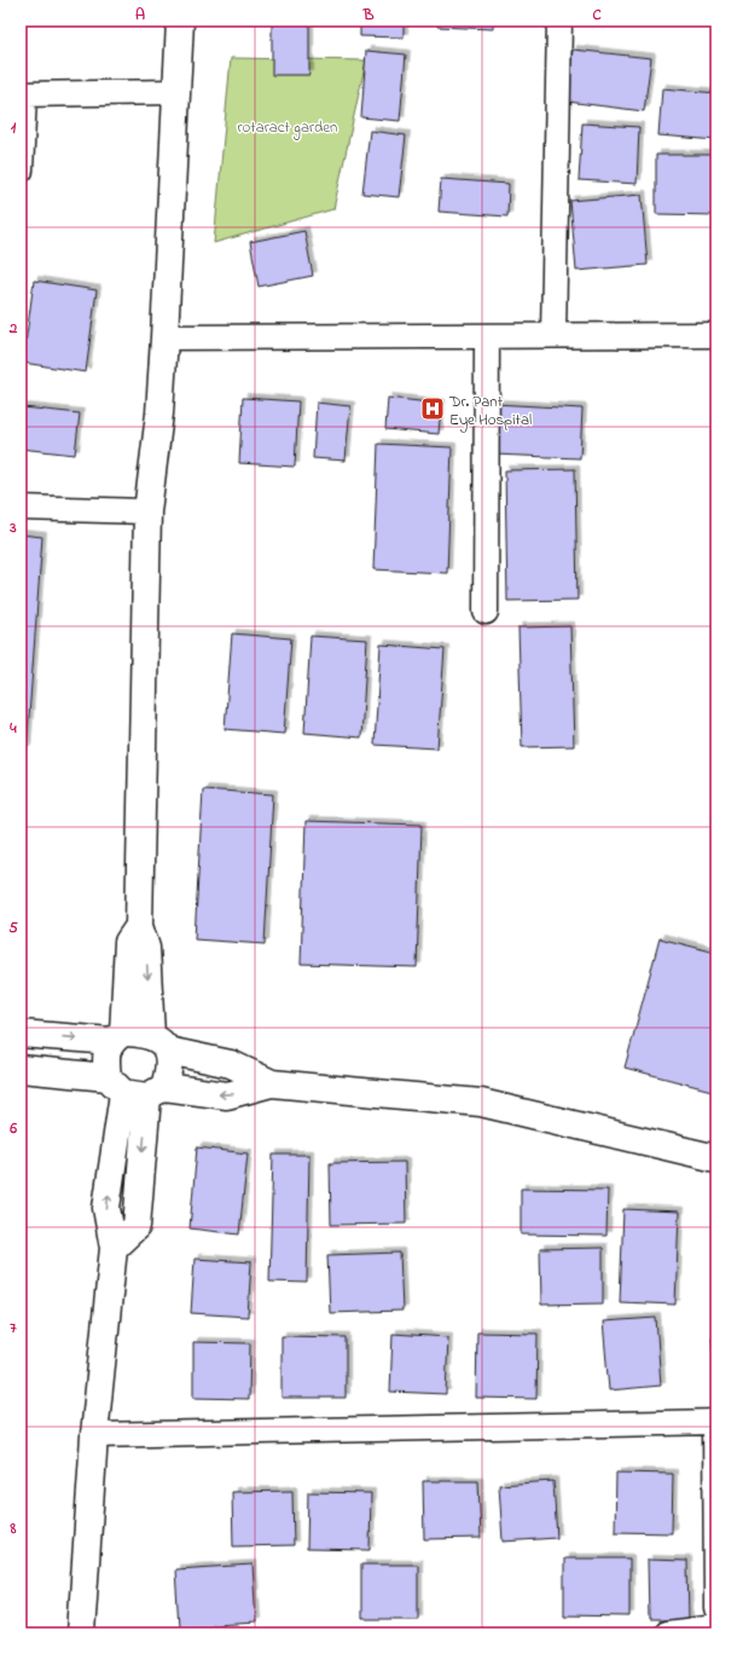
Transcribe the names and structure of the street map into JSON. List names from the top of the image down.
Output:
{
  "parks": ["rotaract garden"],
  "places": {
    "hospital": ["Dr. Pant Eye Hospital"]
  },
  "grid": {
    "columns": ["A", "B", "C"],
    "rows": [
      "1",
      "2",
      "3",
      "4",
      "5",
      "6",
      "7",
      "8"
    ]
  }
}
